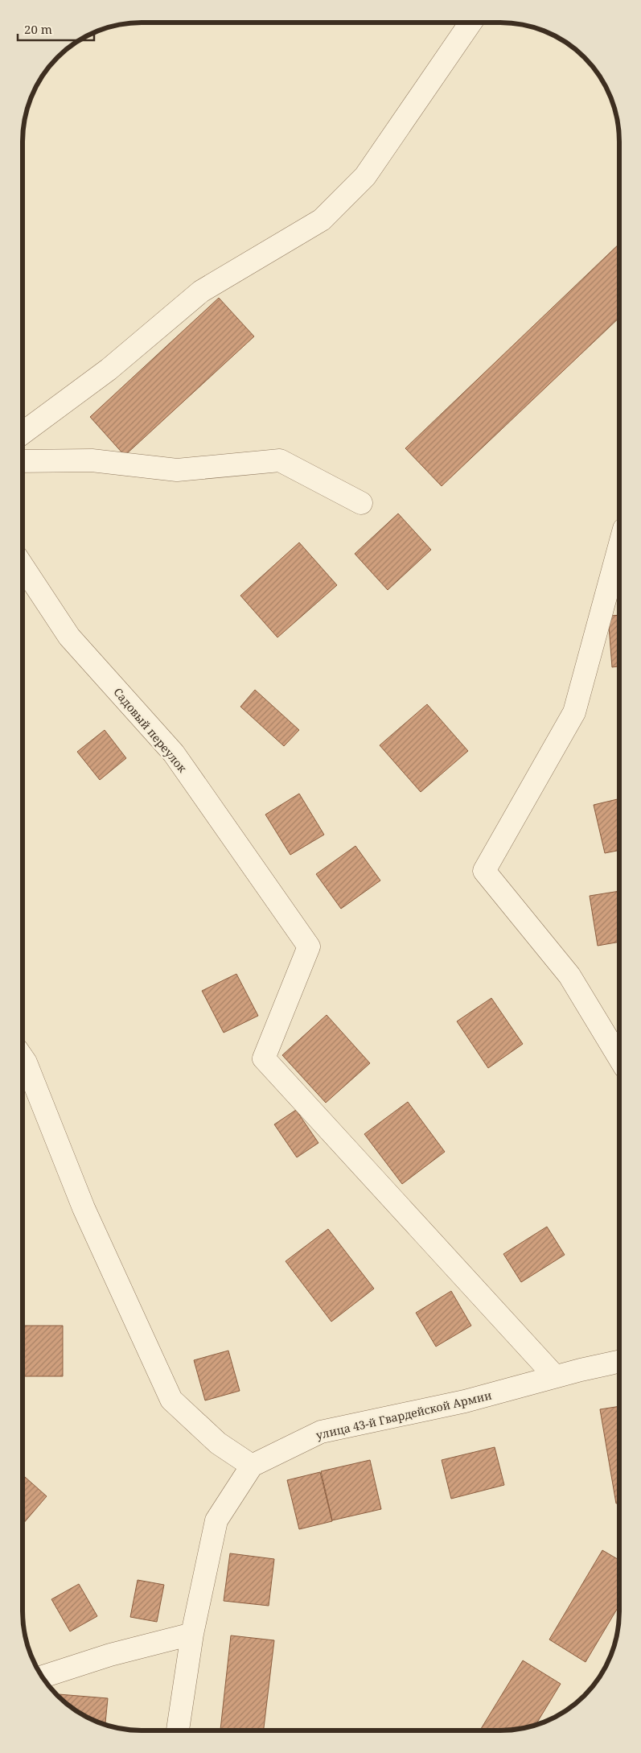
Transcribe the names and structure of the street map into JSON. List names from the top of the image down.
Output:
{
  "streets": {
    "street": ["Садовый переулок", "улица 43-й Гвардейской Армии"]
  },
  "crossings": [
    ["Садовый переулок", "улица 43-й Гвардейской Армии"]
  ],
  "scale_bar": "20 m"
}
